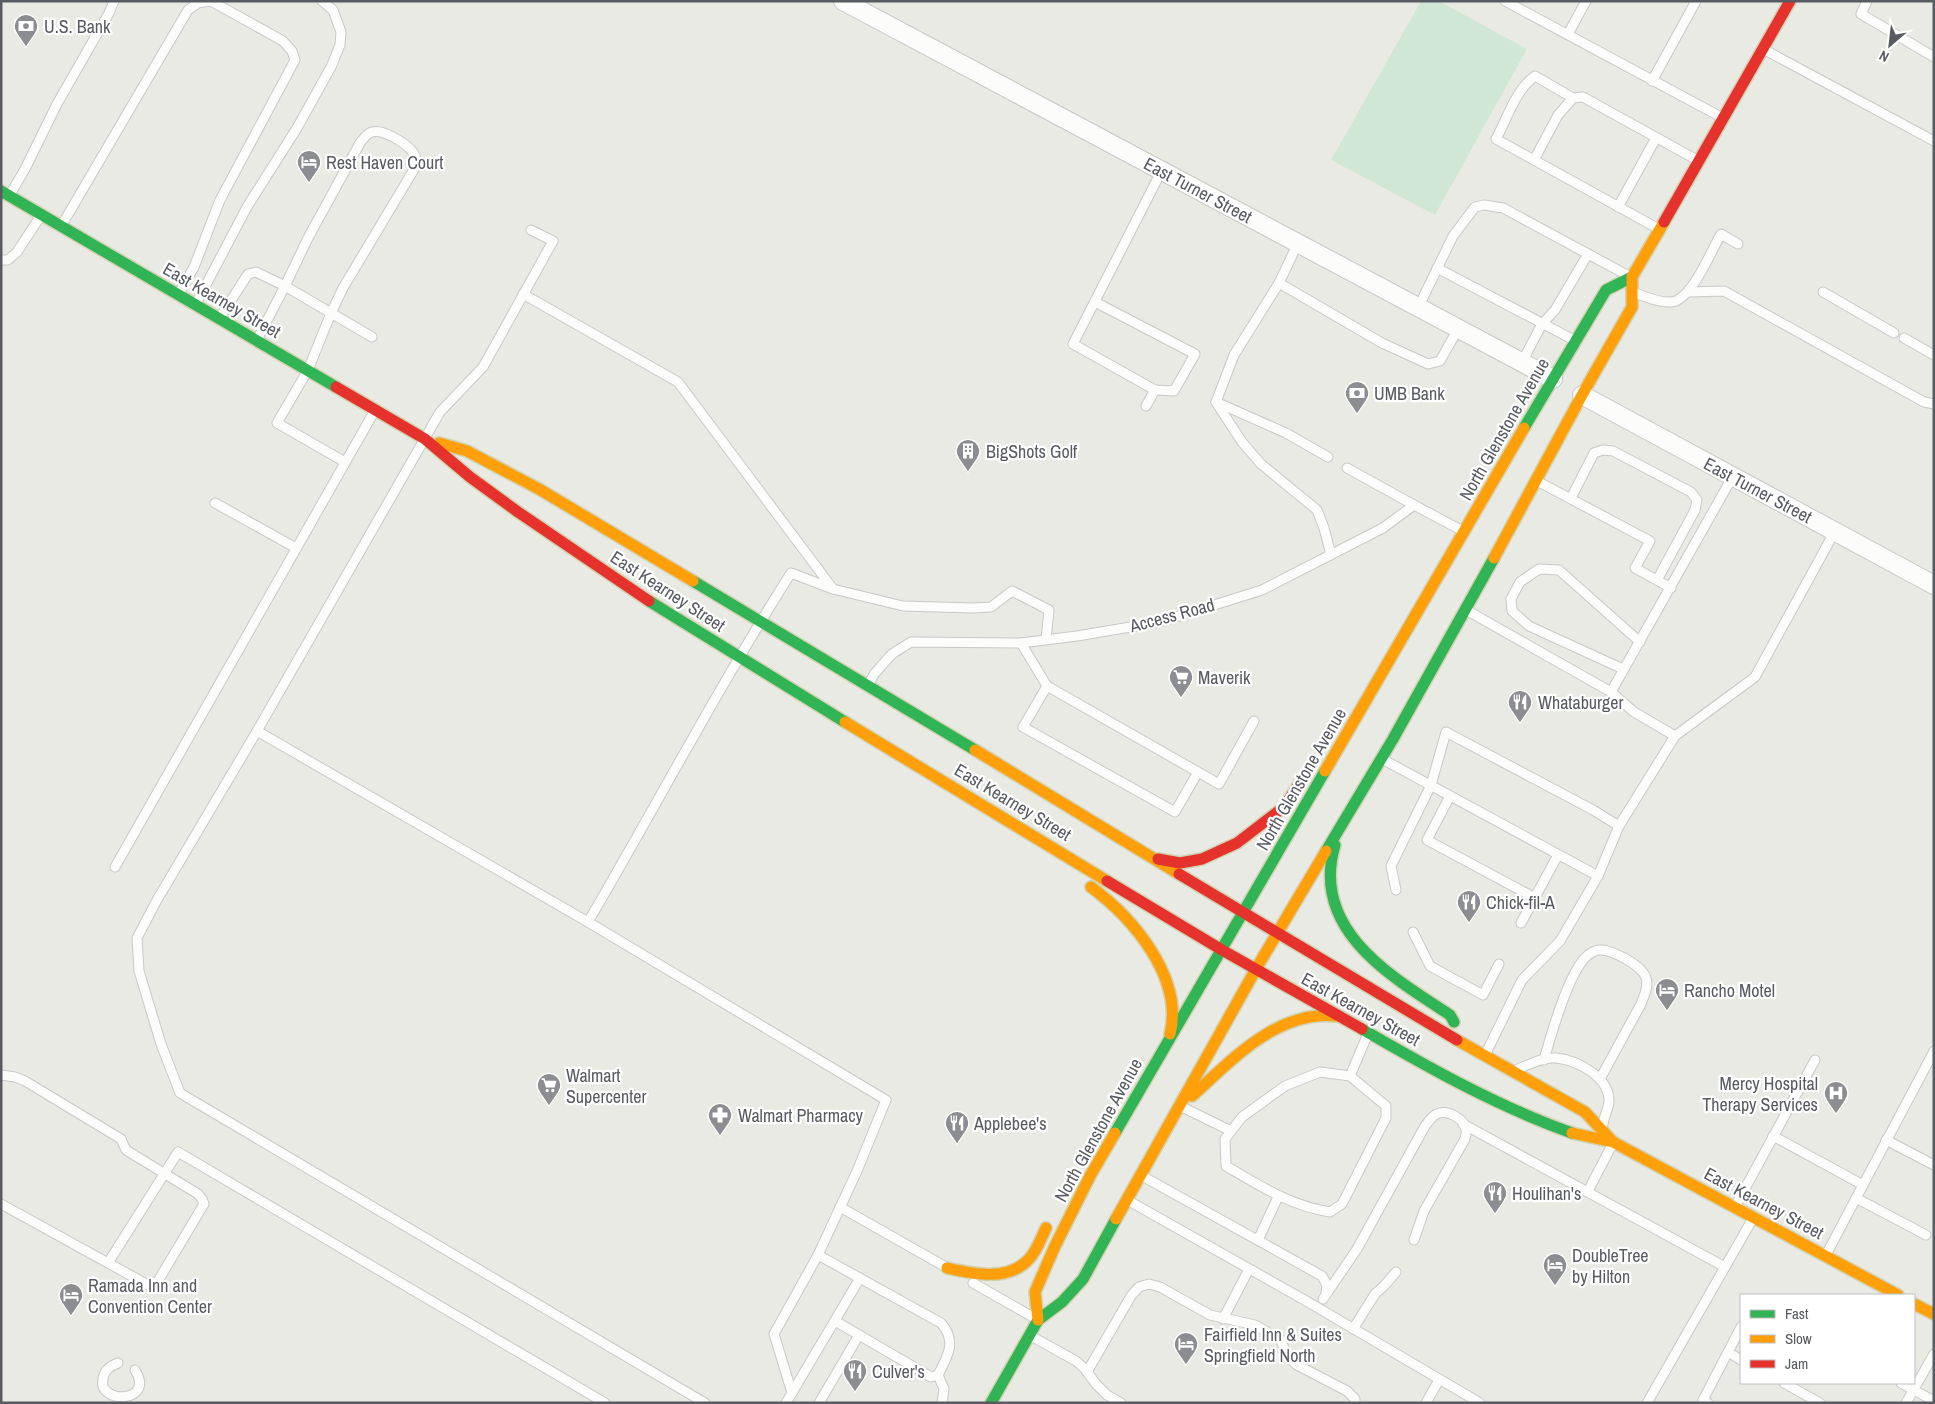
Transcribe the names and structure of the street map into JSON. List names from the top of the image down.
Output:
{
  "streets": {
    "main road": ["East Kearney Street", "North Glenstone Avenue"],
    "street": ["East Turner Street"],
    "lane": ["Access Road"]
  },
  "crossings": [
    ["East Turner Street", "North Glenstone Avenue"],
    ["East Kearney Street", "North Glenstone Avenue"],
    ["East Kearney Street", "Access Road"]
  ],
  "places": {
    "bank": ["U.S. Bank", "UMB Bank"],
    "hotel": [
      "Rest Haven Court",
      "Rancho Motel",
      "DoubleTree by Hilton",
      "Ramada Inn and Convention Center",
      "Fairfield Inn & Suites Springfield North"
    ],
    "building": ["BigShots Golf"],
    "supermarket": ["Maverik", "Walmart Supercenter"],
    "restaurant": [
      "Whataburger",
      "Chick-fil-A",
      "Applebee's",
      "Houlihan's",
      "Culver's"
    ],
    "hospital": ["Mercy Hospital Therapy Services"],
    "pharmacy": ["Walmart Pharmacy"]
  },
  "legend": ["Fast", "Slow", "Jam"],
  "north": "bottom left"
}
